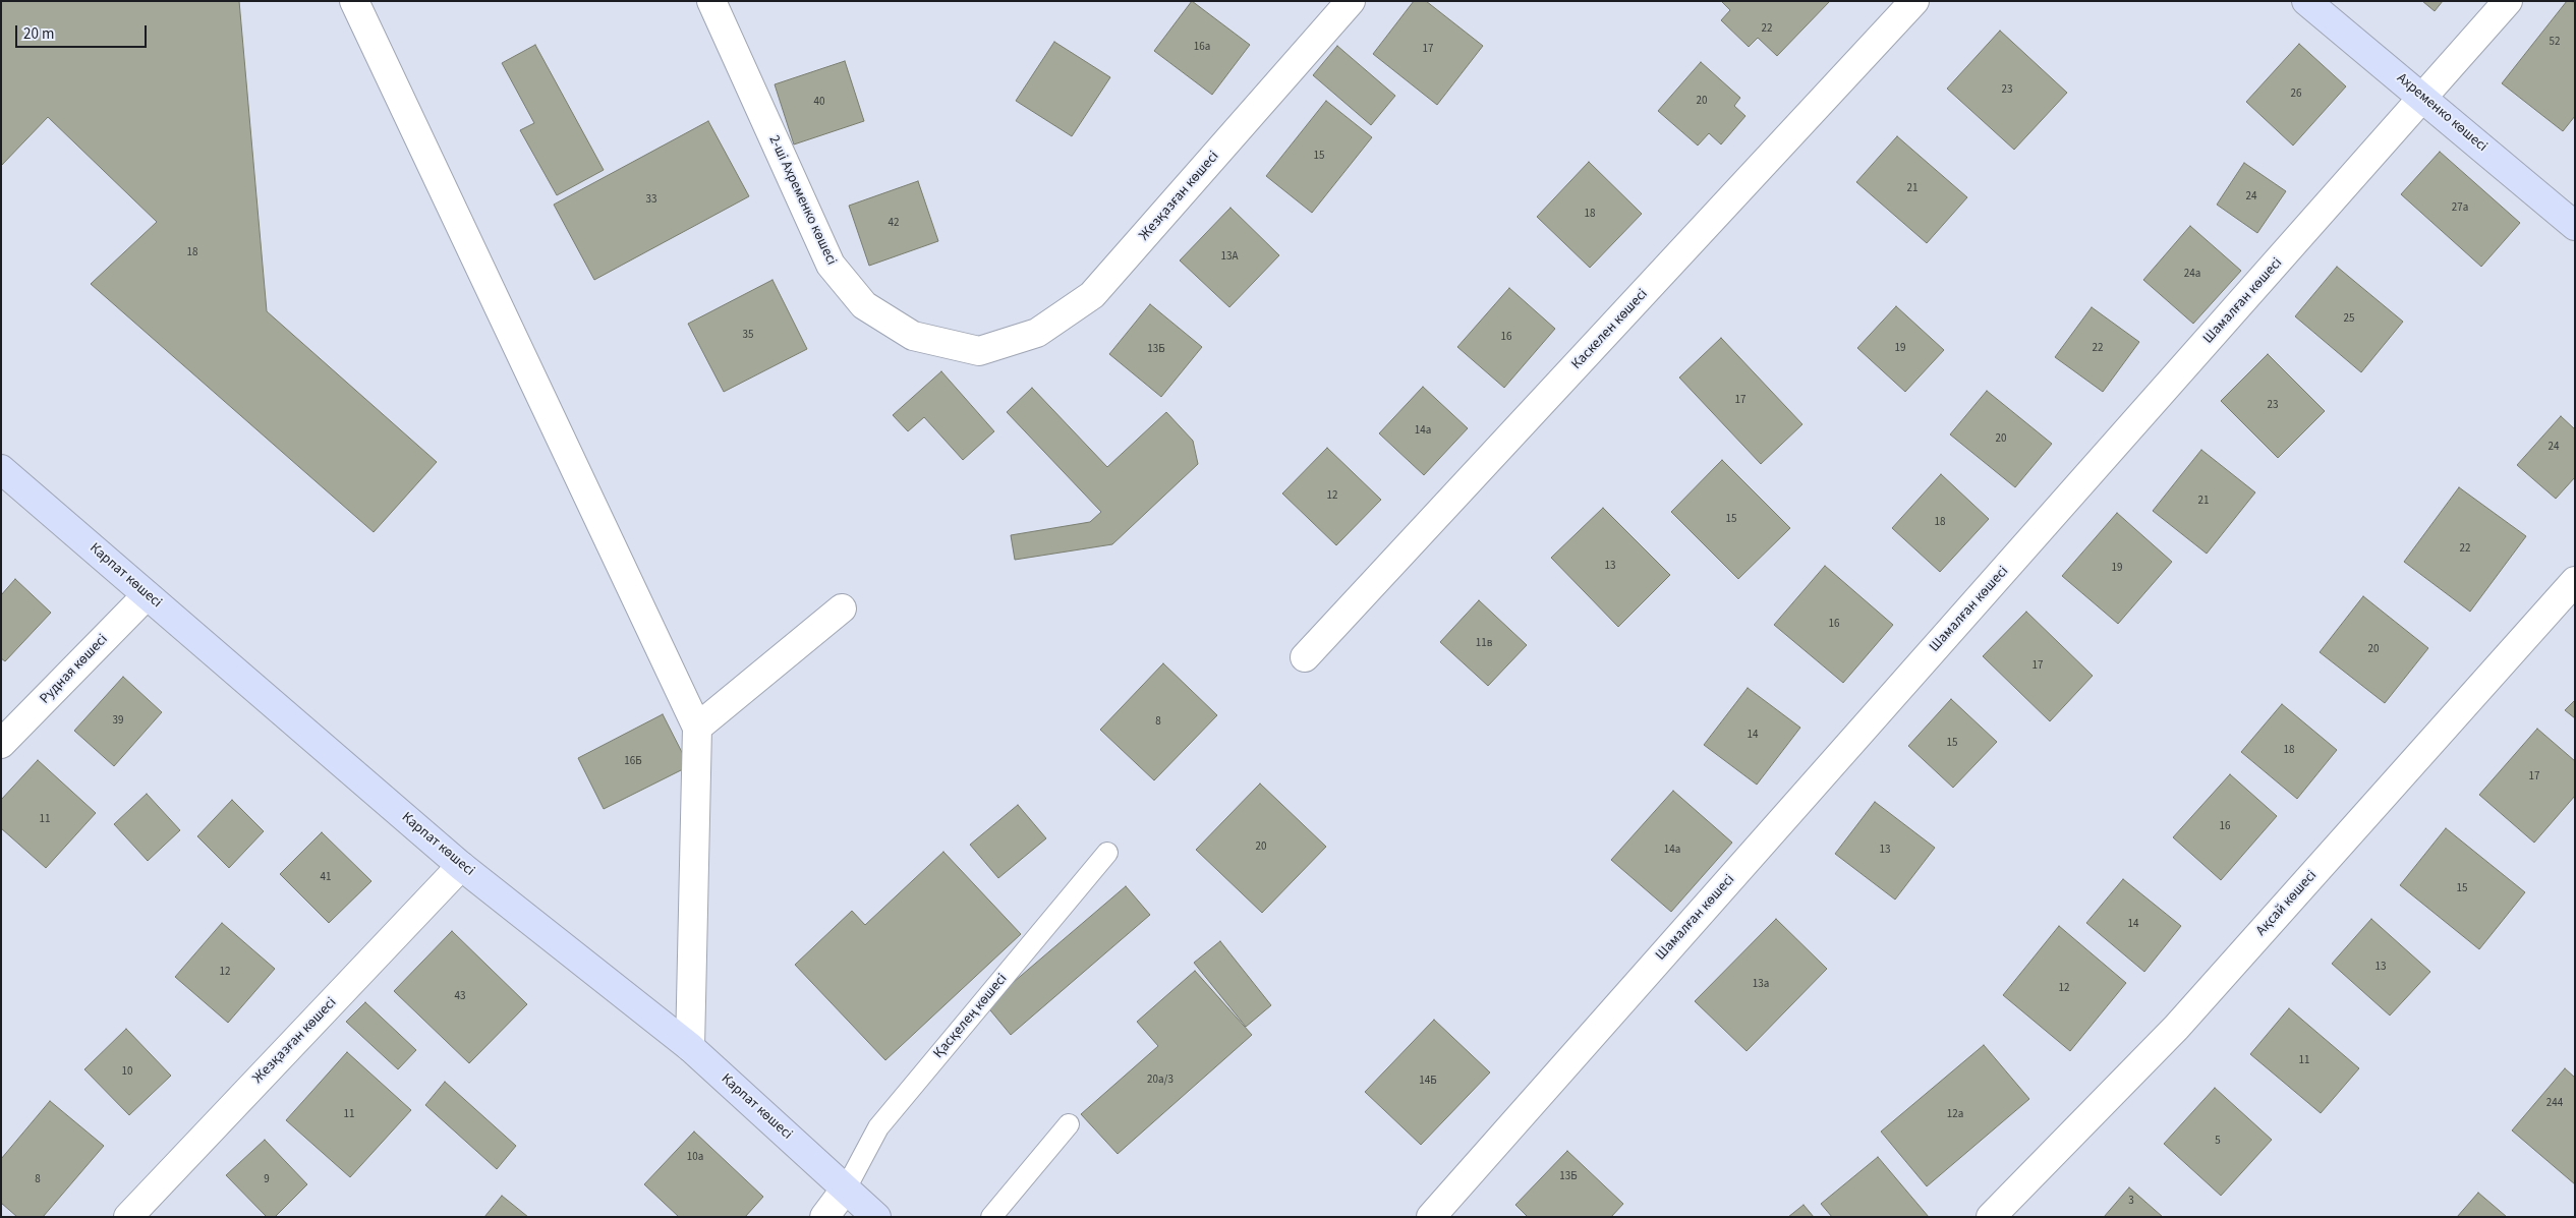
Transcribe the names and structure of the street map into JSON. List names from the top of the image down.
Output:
{
  "streets": {
    "street": [
      "Ахременко көшесі",
      "Жезқазған көшесі",
      "2-ші Ахременко көшесі",
      "Шамалған көшесі",
      "Каскелен көшесі",
      "Карпат көшесі",
      "Рудная көшесі",
      "Ақсай көшесі"
    ],
    "lane": ["Қасқелең көшесі"]
  },
  "crossings": [
    ["Ахременко көшесі", "Шамалған көшесі"],
    ["Жезқазған көшесі", "2-ші Ахременко көшесі"],
    ["Жезқазған көшесі", "Карпат көшесі"],
    ["Карпат көшесі", "Рудная көшесі"],
    ["Карпат көшесі", "Қасқелең көшесі"]
  ],
  "house_numbers": [
    "22",
    "52",
    "16а",
    "17",
    "23",
    "26",
    "20",
    "40",
    "15",
    "21",
    "24",
    "33",
    "27а",
    "18",
    "42",
    "18",
    "13А",
    "24а",
    "25",
    "35",
    "16",
    "19",
    "22",
    "13Б",
    "17",
    "23",
    "14а",
    "20",
    "24",
    "12",
    "21",
    "15",
    "18",
    "22",
    "13",
    "19",
    "16",
    "11в",
    "20",
    "17",
    "39",
    "8",
    "14",
    "15",
    "18",
    "16Б",
    "17",
    "11",
    "16",
    "20",
    "14а",
    "13",
    "41",
    "15",
    "14",
    "13",
    "12",
    "13а",
    "12",
    "43",
    "11",
    "10",
    "20а/3",
    "14Б",
    "244",
    "11",
    "12а",
    "5",
    "10а",
    "13Б",
    "8",
    "9",
    "3"
  ],
  "scale_bar": "20 m"
}
